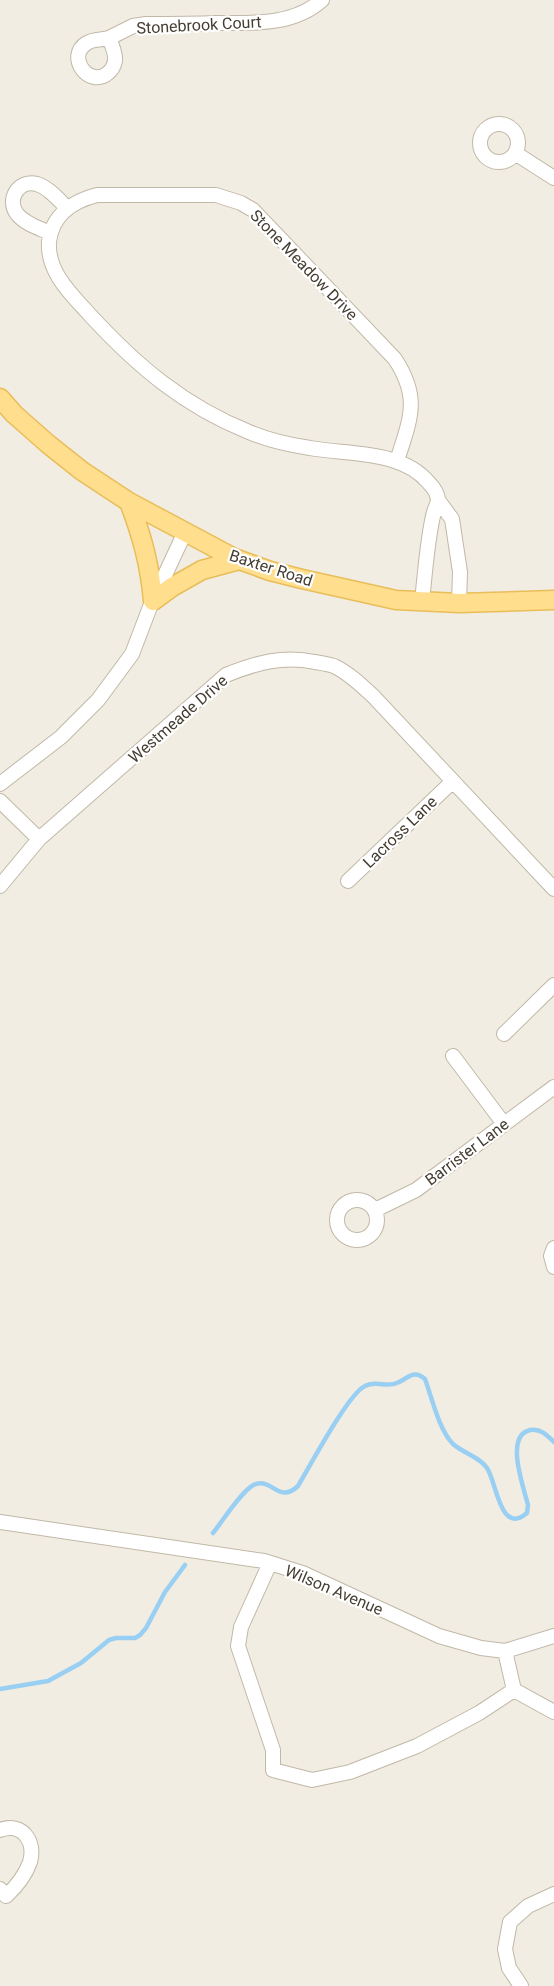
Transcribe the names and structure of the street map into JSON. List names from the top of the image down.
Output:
{
  "streets": {
    "main road": ["Baxter Road"],
    "street": [
      "Stonebrook Court",
      "Stone Meadow Drive",
      "Westmeade Drive",
      "Lacross Lane",
      "Barrister Lane",
      "Wilson Avenue"
    ]
  },
  "crossings": [
    ["Westmeade Drive", "Lacross Lane"]
  ]
}
